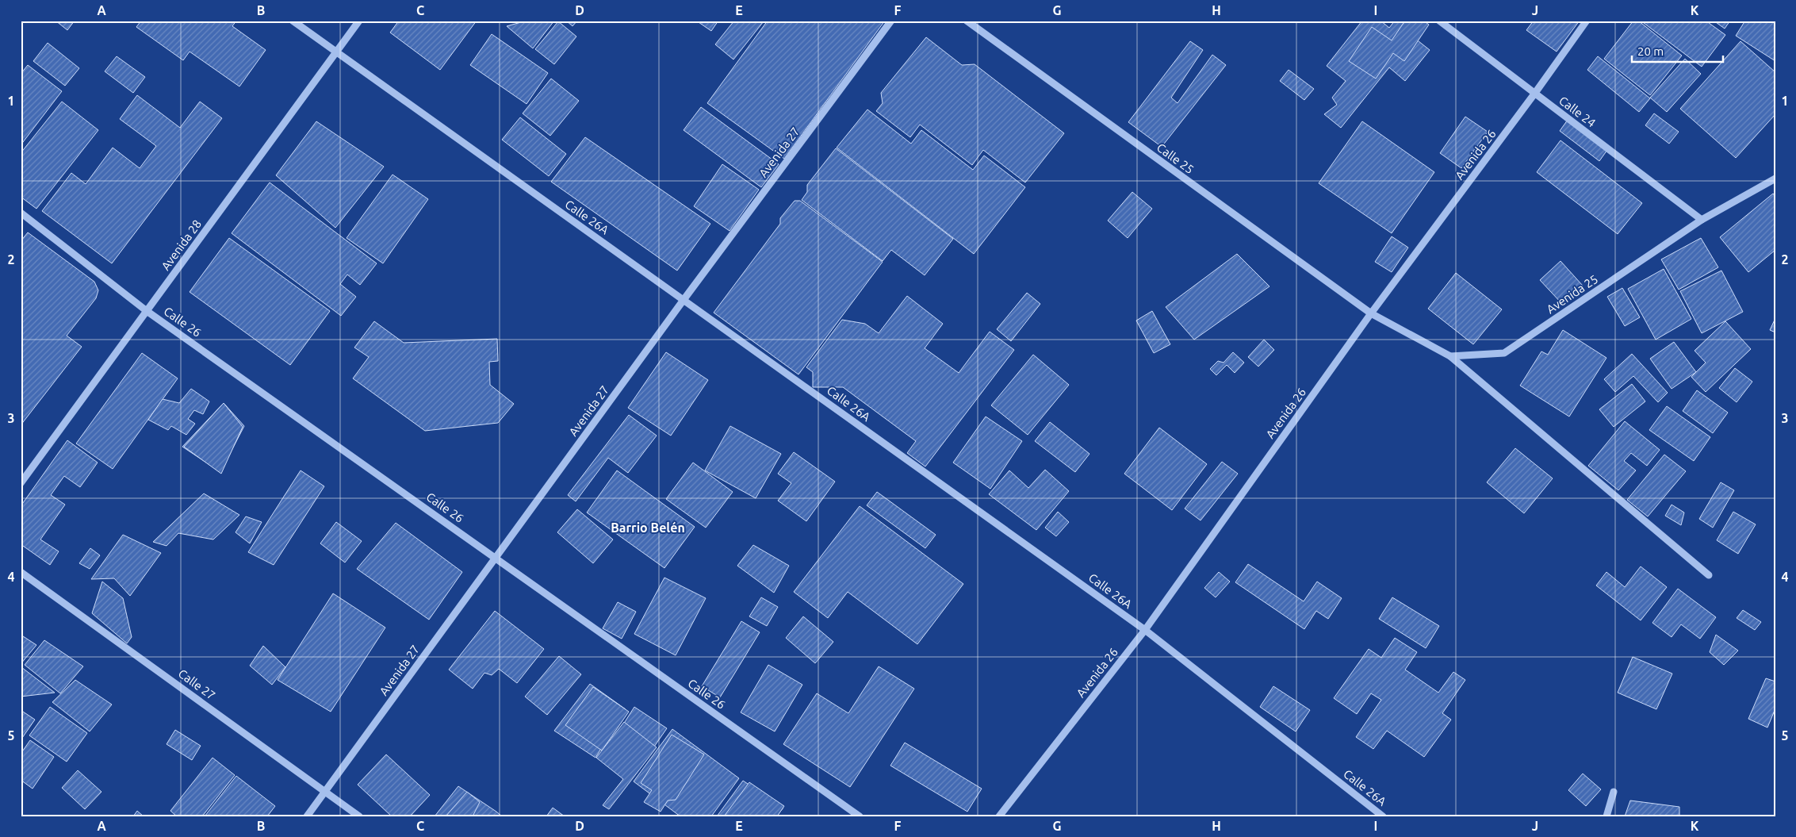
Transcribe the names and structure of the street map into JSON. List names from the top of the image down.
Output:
{
  "streets": {
    "street": [
      "Calle 24",
      "Avenida 27",
      "Avenida 26",
      "Calle 25",
      "Calle 26A",
      "Avenida 28",
      "Avenida 25",
      "Calle 26",
      "Calle 27"
    ]
  },
  "crossings": [
    ["Calle 24", "Avenida 26"],
    ["Calle 24", "Avenida 25"],
    ["Avenida 27", "Calle 26A"],
    ["Avenida 27", "Calle 26"],
    ["Avenida 27", "Calle 27"],
    ["Avenida 26", "Calle 25"],
    ["Avenida 26", "Calle 26A"],
    ["Calle 26A", "Avenida 28"],
    ["Avenida 28", "Calle 26"]
  ],
  "districts": ["Barrio Belén"],
  "scale_bar": "20 m",
  "grid": {
    "columns": [
      "A",
      "B",
      "C",
      "D",
      "E",
      "F",
      "G",
      "H",
      "I",
      "J",
      "K"
    ],
    "rows": [
      "1",
      "2",
      "3",
      "4",
      "5"
    ]
  }
}
